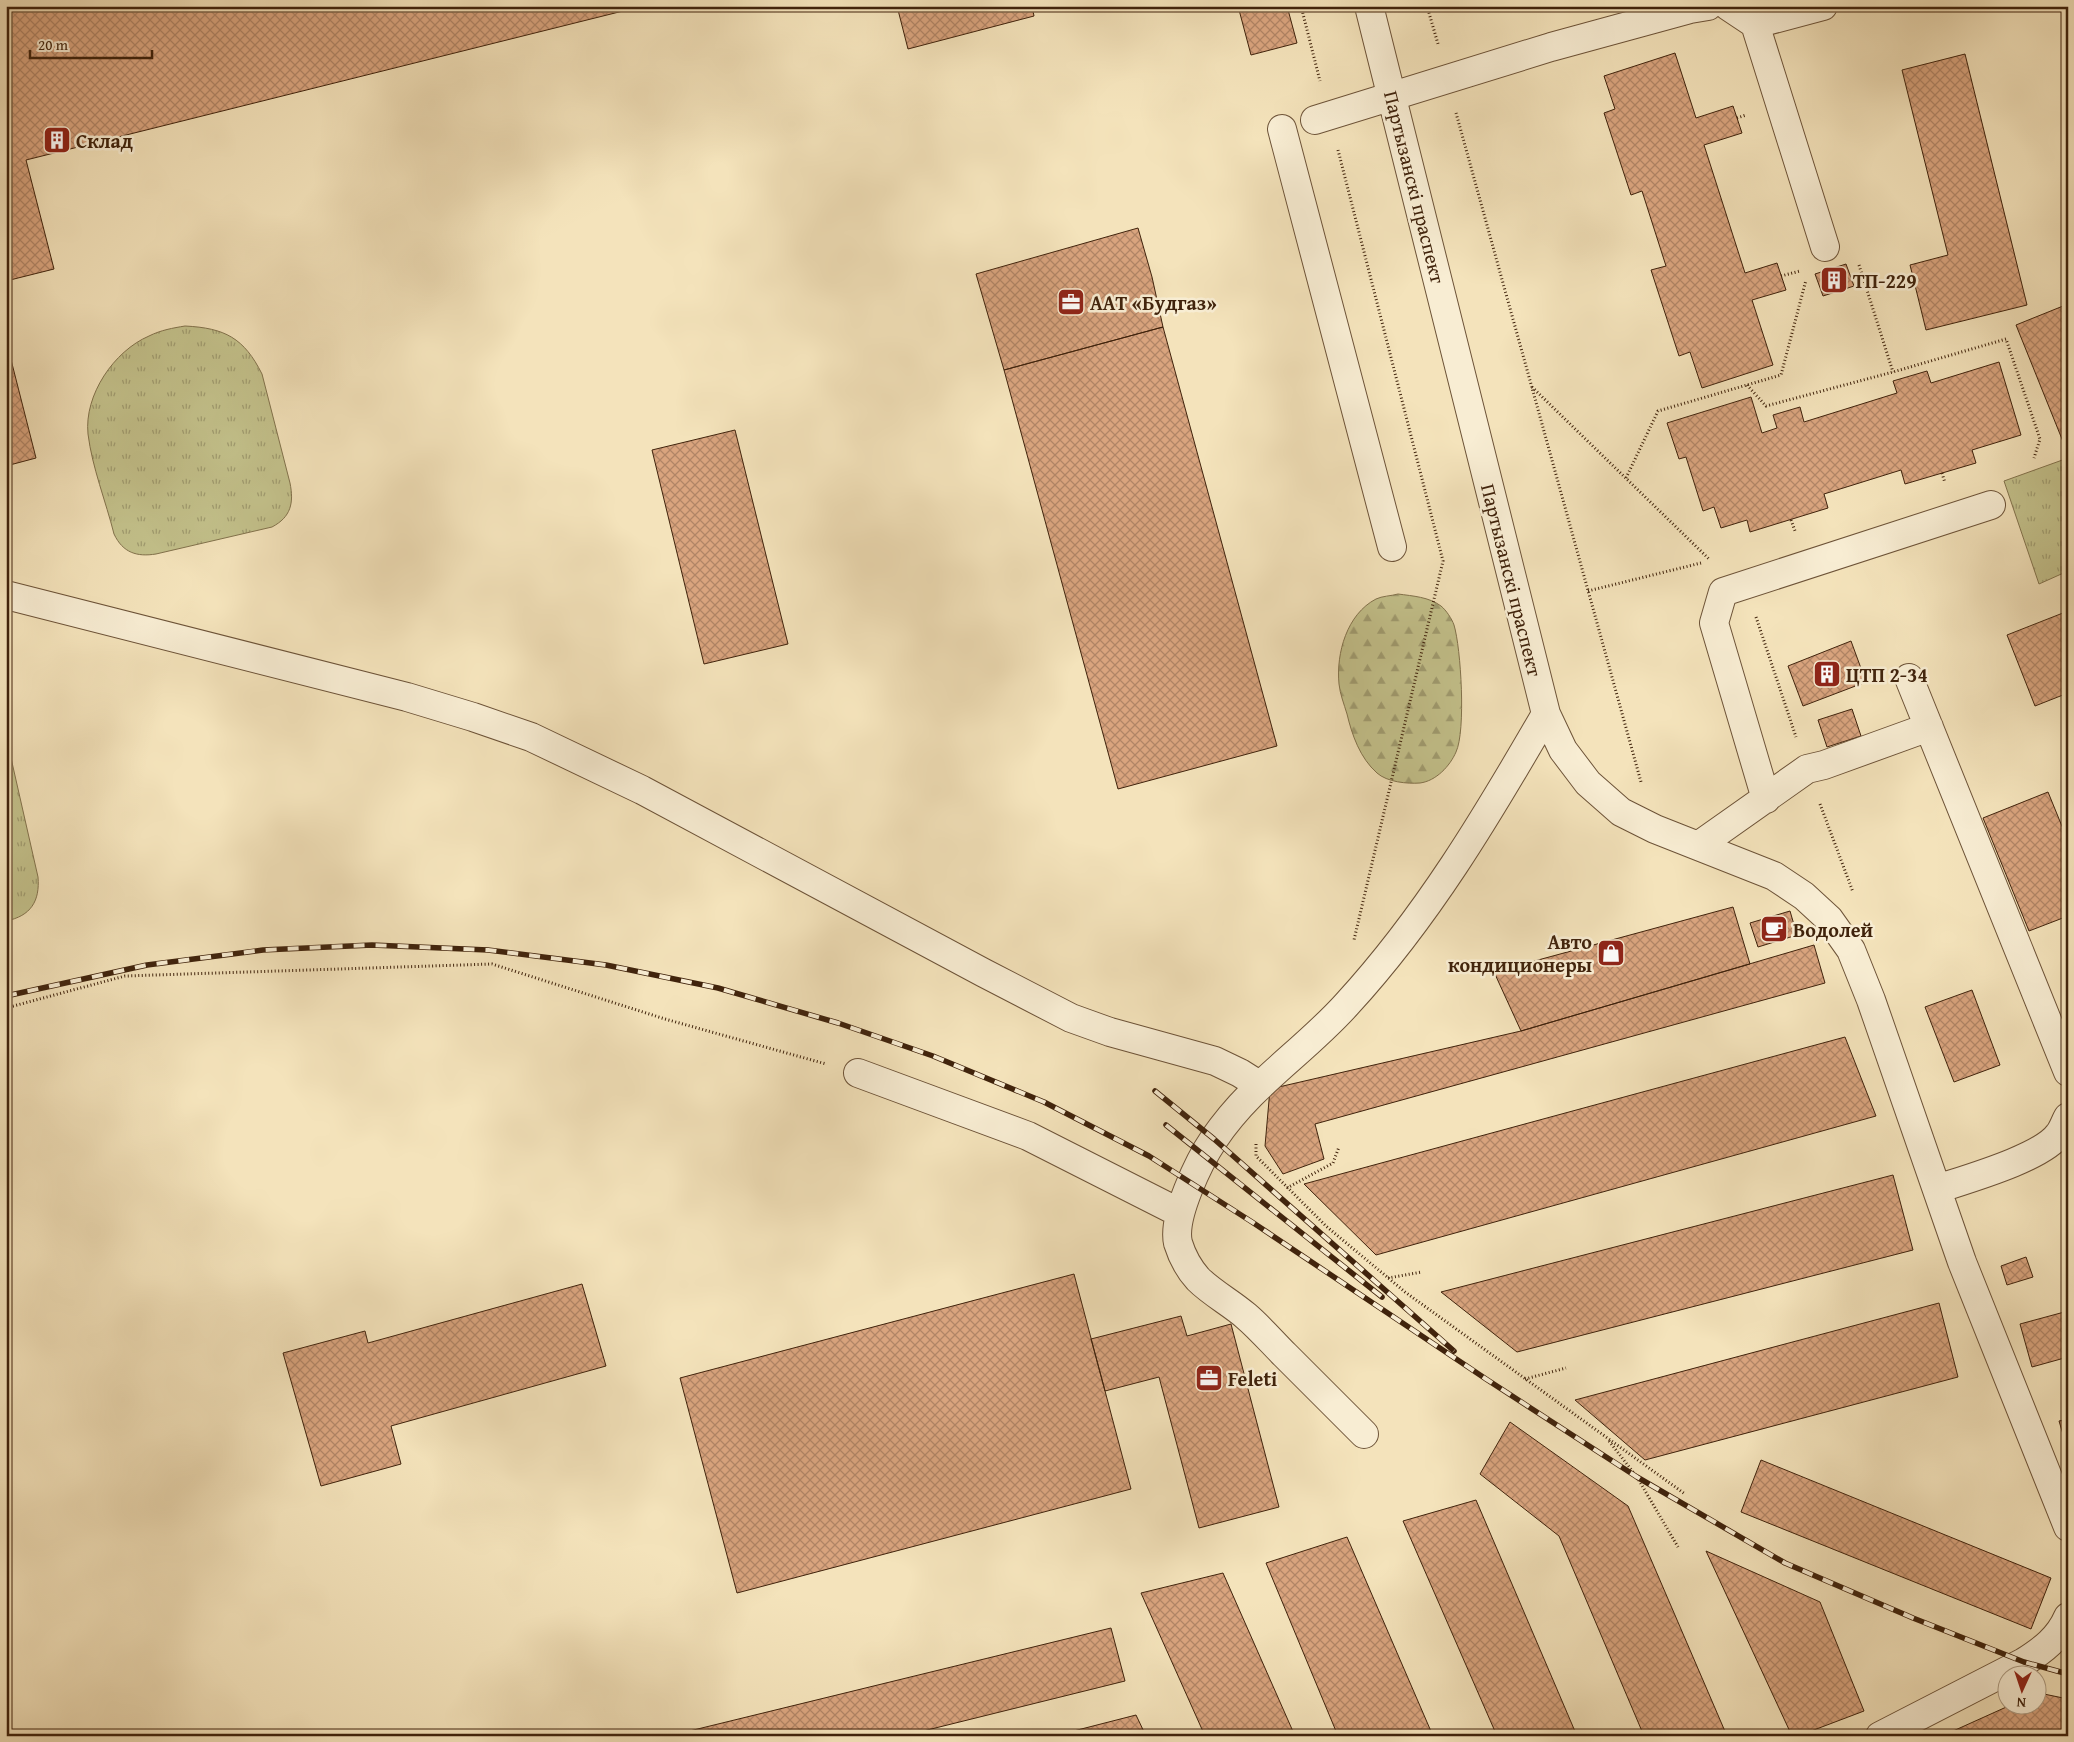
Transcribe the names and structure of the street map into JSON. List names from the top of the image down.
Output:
{
  "streets": {
    "street": ["Партызанскі праспект"]
  },
  "places": {
    "building": ["Склад", "ТП-229", "ЦТП 2-34"],
    "office": ["ААТ «Будгаз»", "Feleti"],
    "cafe": ["Водолей"],
    "shop": ["Авто кондиционеры"]
  },
  "scale_bar": "20 m",
  "north": "bottom"
}
